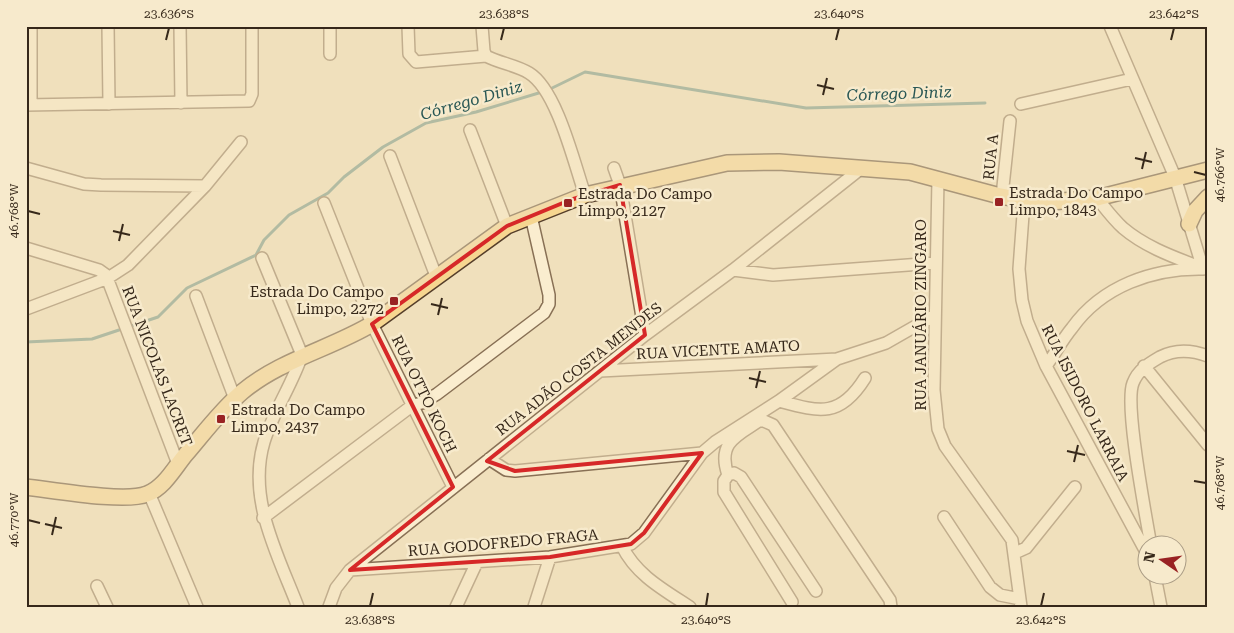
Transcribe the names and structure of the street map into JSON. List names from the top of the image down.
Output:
{
  "streets": {
    "street": [
      "RUA A",
      "RUA JANUÁRIO ZINGARO",
      "RUA VICENTE AMATO",
      "RUA NICOLAS LACRET",
      "RUA ADÃO COSTA MENDES",
      "RUA OTTO KOCH",
      "RUA ISIDORO LARRAIA",
      "RUA GODOFREDO FRAGA"
    ]
  },
  "crossings": [
    ["RUA JANUÁRIO ZINGARO", "RUA GODOFREDO FRAGA"],
    ["RUA VICENTE AMATO", "RUA ADÃO COSTA MENDES"],
    ["RUA VICENTE AMATO", "RUA GODOFREDO FRAGA"],
    ["RUA ADÃO COSTA MENDES", "RUA OTTO KOCH"],
    ["RUA ADÃO COSTA MENDES", "RUA GODOFREDO FRAGA"]
  ],
  "water": ["Córrego Diniz"],
  "places": {
    "transit": [
      "Estrada Do Campo Limpo, 1843",
      "Estrada Do Campo Limpo, 2127",
      "Estrada Do Campo Limpo, 2272",
      "Estrada Do Campo Limpo, 2437"
    ]
  },
  "north": "left",
  "coordinates": [
    "23.636°S",
    "23.638°S",
    "23.640°S",
    "23.642°S",
    "46.766°W",
    "46.768°W",
    "46.770°W"
  ]
}
